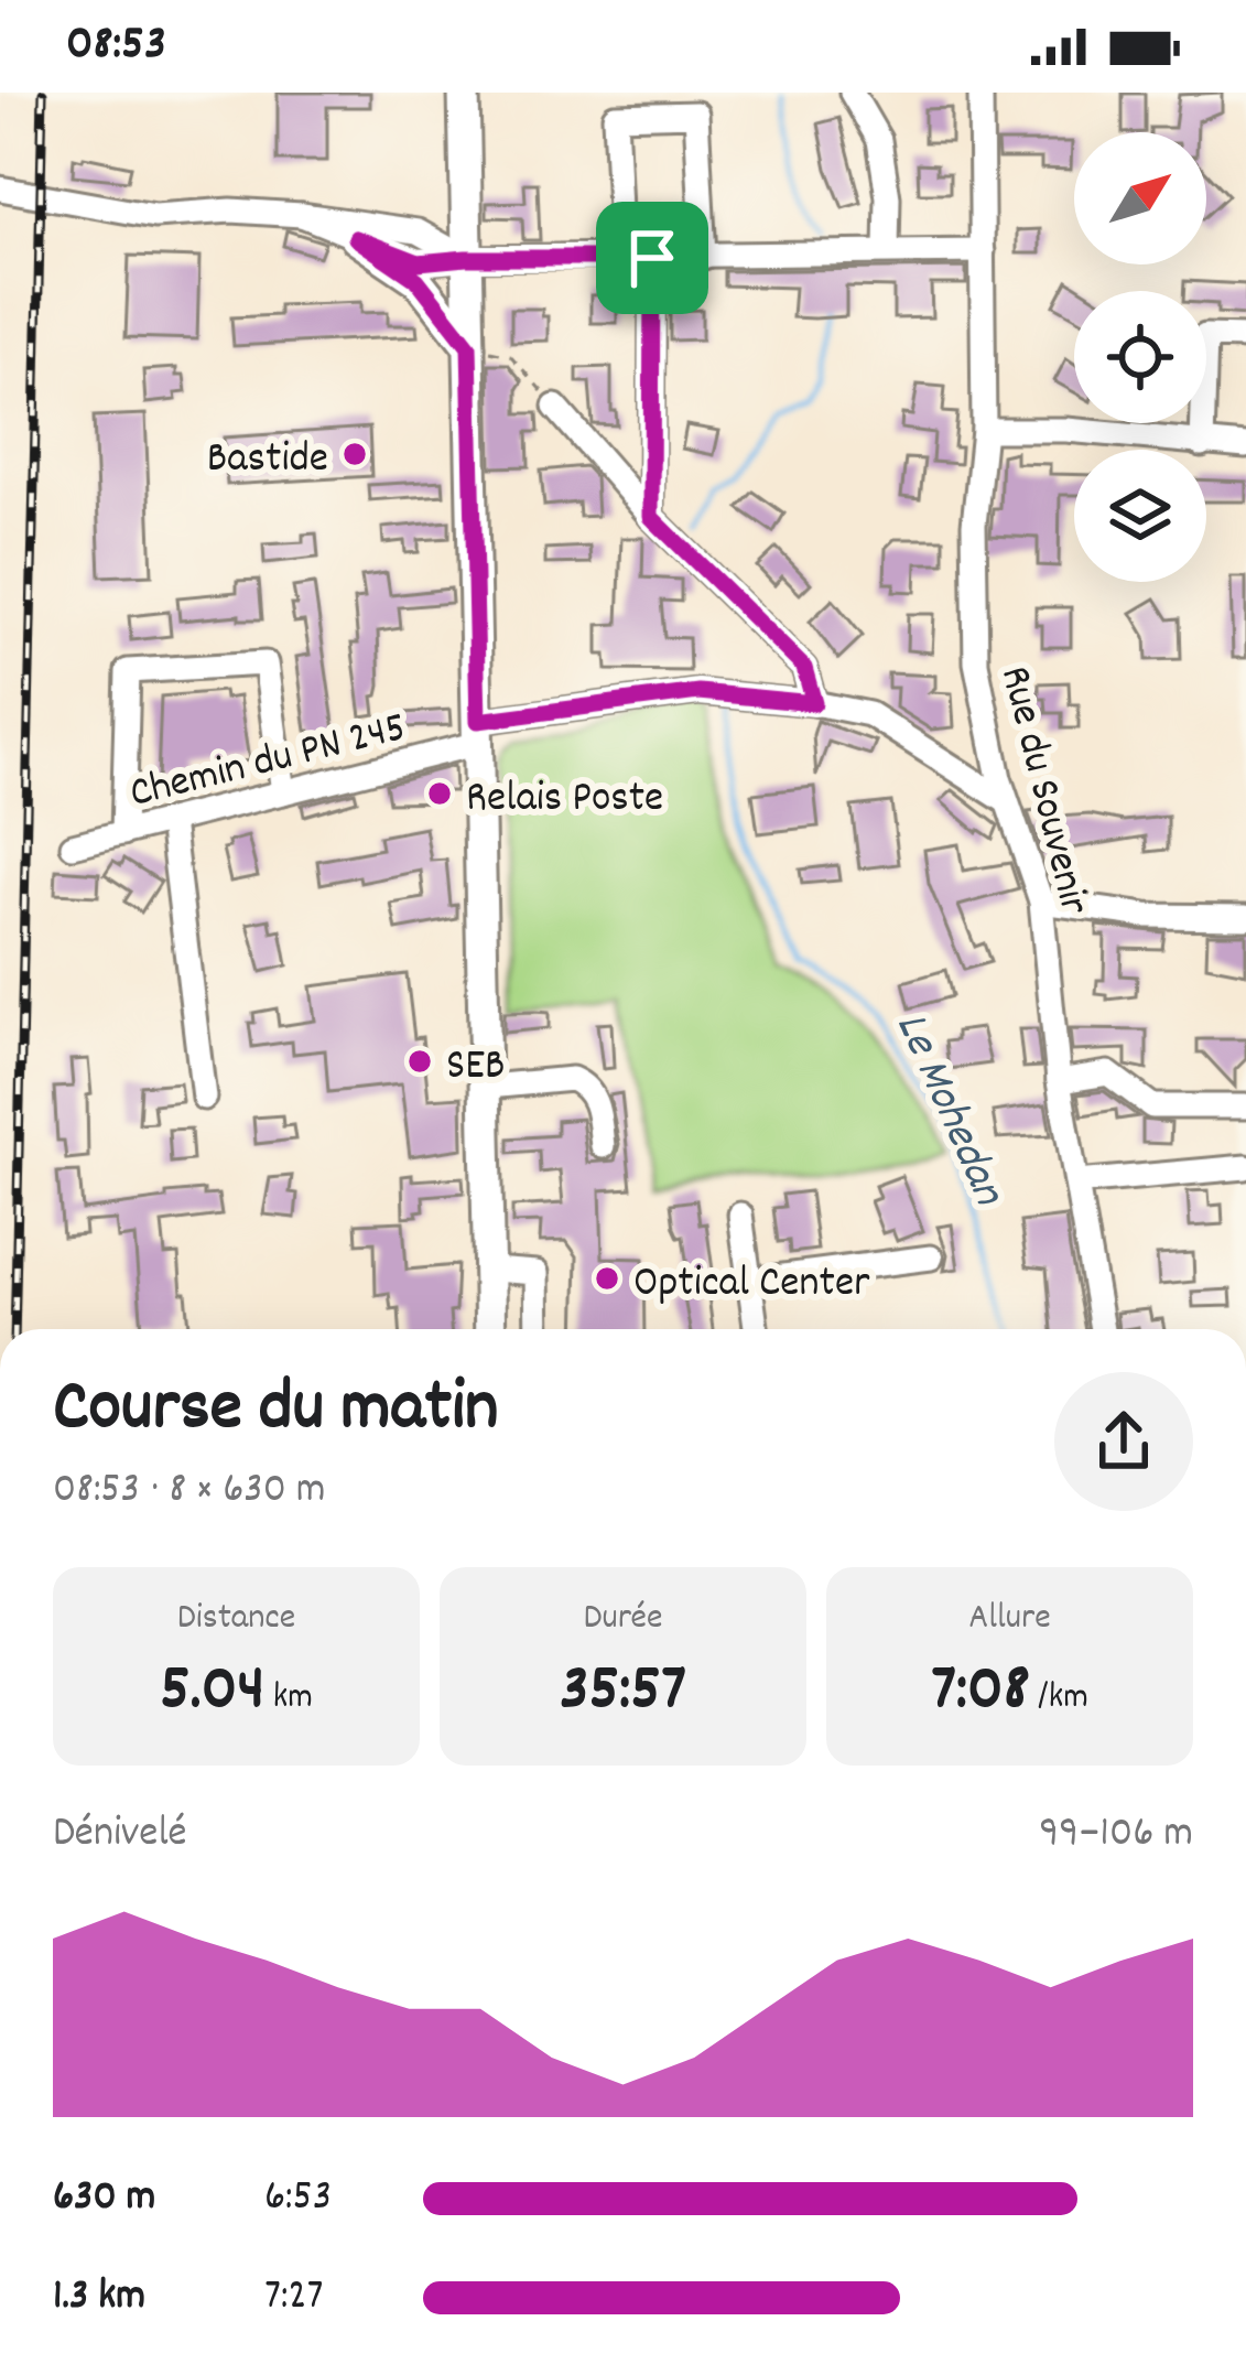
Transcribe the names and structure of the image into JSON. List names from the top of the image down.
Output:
{
  "streets": {
    "street": ["Chemin du PN 245", "Rue du Souvenir"]
  },
  "crossings": [
    ["Chemin du PN 245", "Rue du Souvenir"]
  ],
  "water": ["Le Mohedan"],
  "places": [
    "Bastide",
    "Relais Poste",
    "SEB",
    "Optical Center"
  ],
  "north": "top right",
  "page": {
    "status": "08:53",
    "heading": ["Course du matin", "08:53 · 8 × 630 m"],
    "stats": [
      ["Distance", "5.04 km"],
      ["Durée", "35:57"],
      ["Allure", "7:08 /km"]
    ],
    "chart": ["Dénivelé", "99–106 m"],
    "list": [
      {
        "name": "630 m",
        "note": "6:53"
      },
      {
        "name": "1.3 km",
        "note": "7:27"
      }
    ]
  }
}
